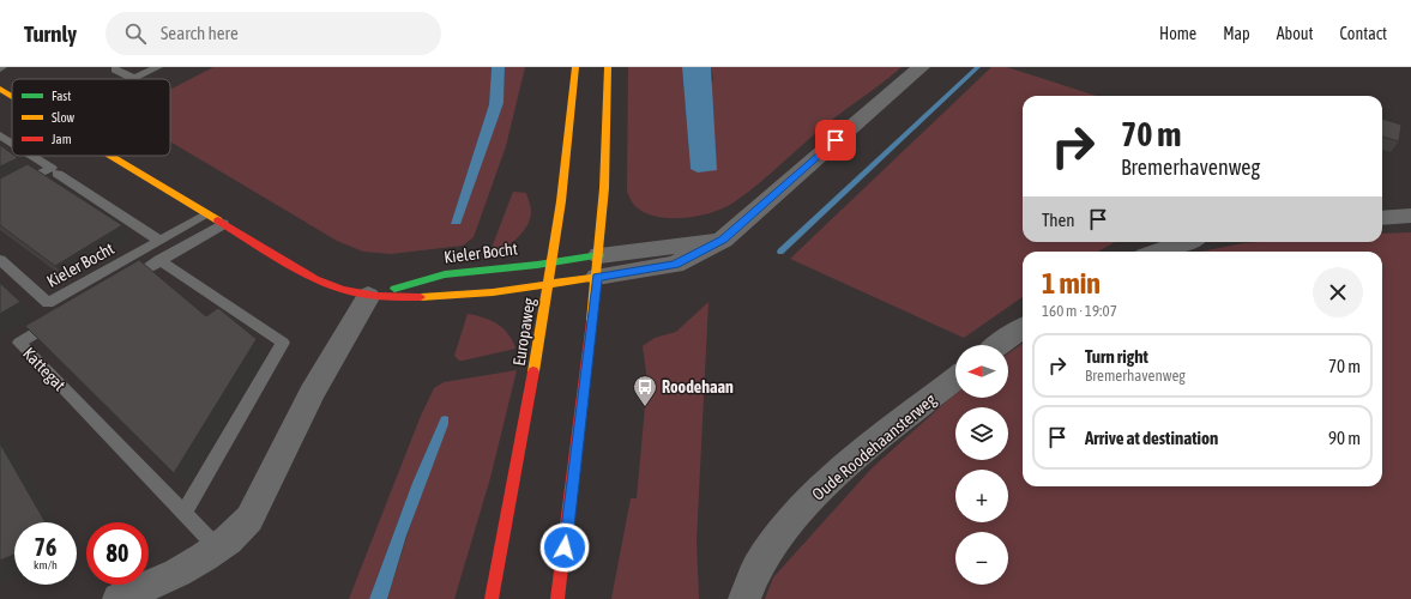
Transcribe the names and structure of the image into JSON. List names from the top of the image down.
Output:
{
  "streets": {
    "main road": ["Kieler Bocht", "Europaweg"],
    "street": ["Oude Roodehaansterweg"],
    "lane": ["Kattegat"]
  },
  "crossings": [
    ["Kieler Bocht", "Europaweg"]
  ],
  "places": {
    "bus stop": ["Roodehaan"]
  },
  "legend": ["Fast", "Slow", "Jam"],
  "north": "left",
  "page": {
    "header": "Turnly",
    "search": "Search here",
    "nav": [
      "Home",
      "Map",
      "About",
      "Contact"
    ],
    "turn": ["70 m", "Bremerhavenweg"],
    "then": "Then",
    "heading": ["1 min", "160 m · 19:07"],
    "list": [
      {
        "name": "Turn right",
        "note": "Bremerhavenweg",
        "value": "70 m"
      },
      {
        "name": "Arrive at destination",
        "value": "90 m"
      }
    ],
    "map_buttons": ["+", "−"],
    "speed": "76 km/h",
    "limit": "80"
  }
}
